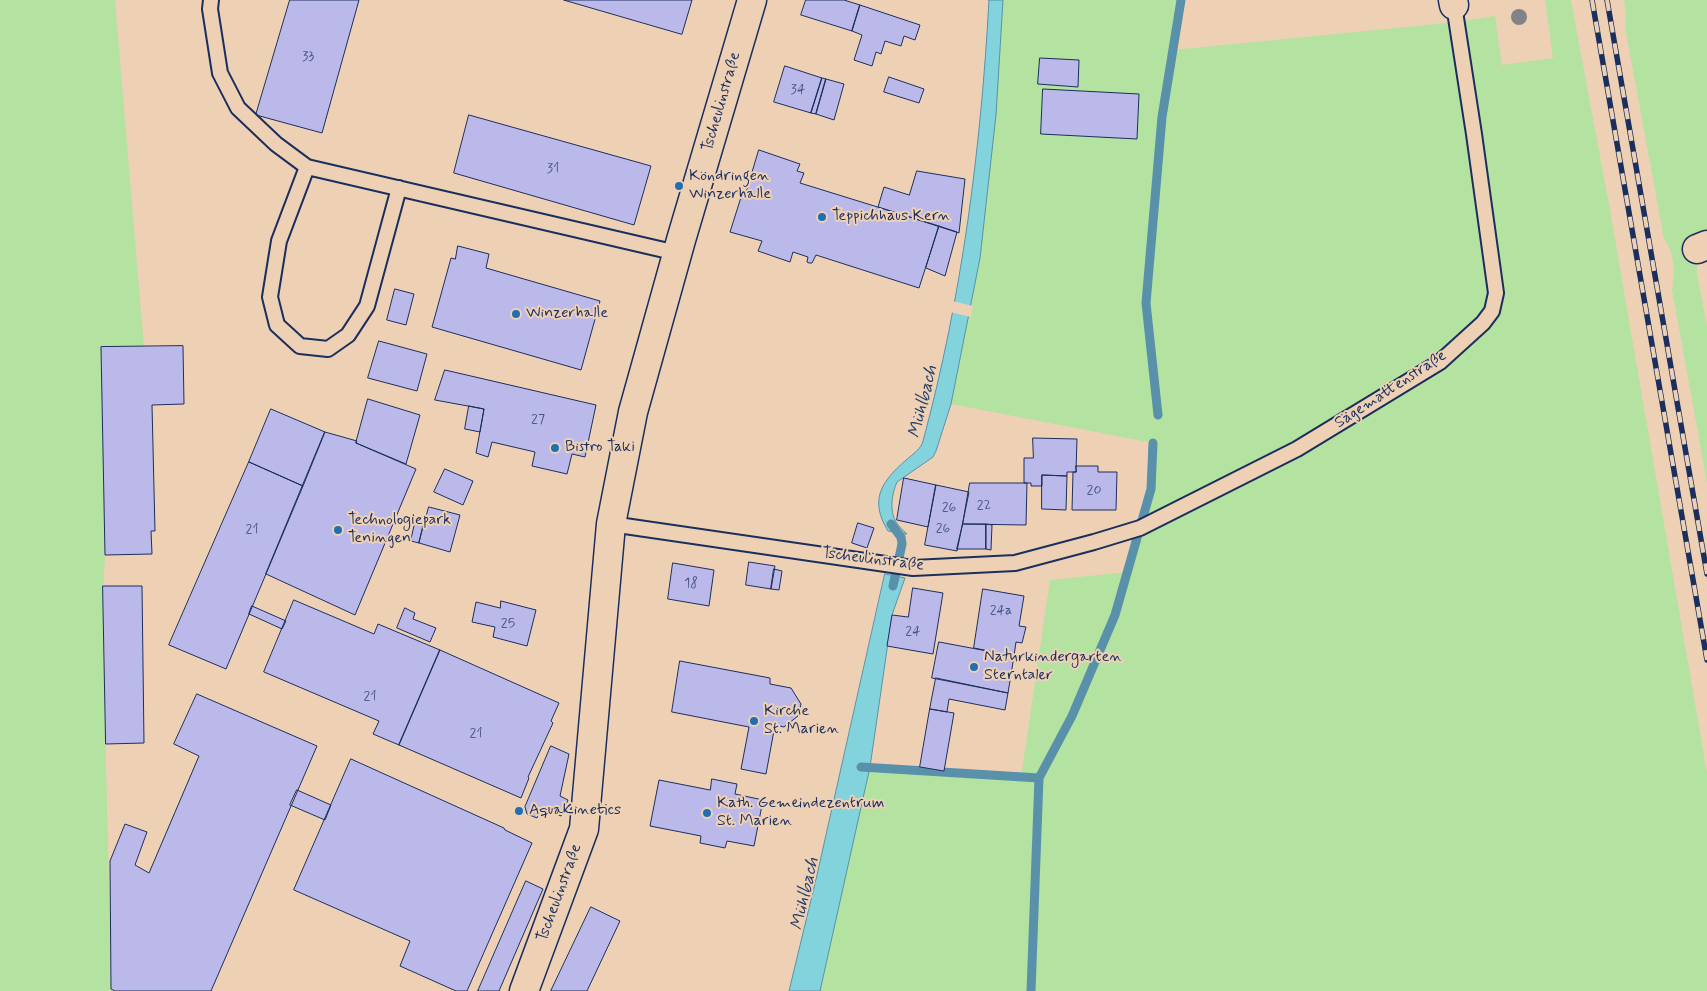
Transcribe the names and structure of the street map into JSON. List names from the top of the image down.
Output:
{
  "streets": {
    "street": ["Tscheulinstraße"],
    "lane": ["Sägemattenstraße"]
  },
  "crossings": [
    ["Tscheulinstraße", "Sägemattenstraße"]
  ],
  "water": ["Mühlbach"],
  "places": [
    "Köndringen Winzerhalle",
    "Teppichhaus Kern",
    "Winzerhalle",
    "Bistro Taki",
    "Technologiepark Teningen",
    "Naturkindergarten Sterntaler",
    "Kirche St. Marien",
    "AquaKinetics",
    "Kath. Gemeindezentrum St. Marien"
  ],
  "house_numbers": [
    "33",
    "34",
    "31",
    "27",
    "20",
    "22",
    "26",
    "26",
    "21",
    "18",
    "24a",
    "25",
    "24",
    "21",
    "21"
  ]
}
